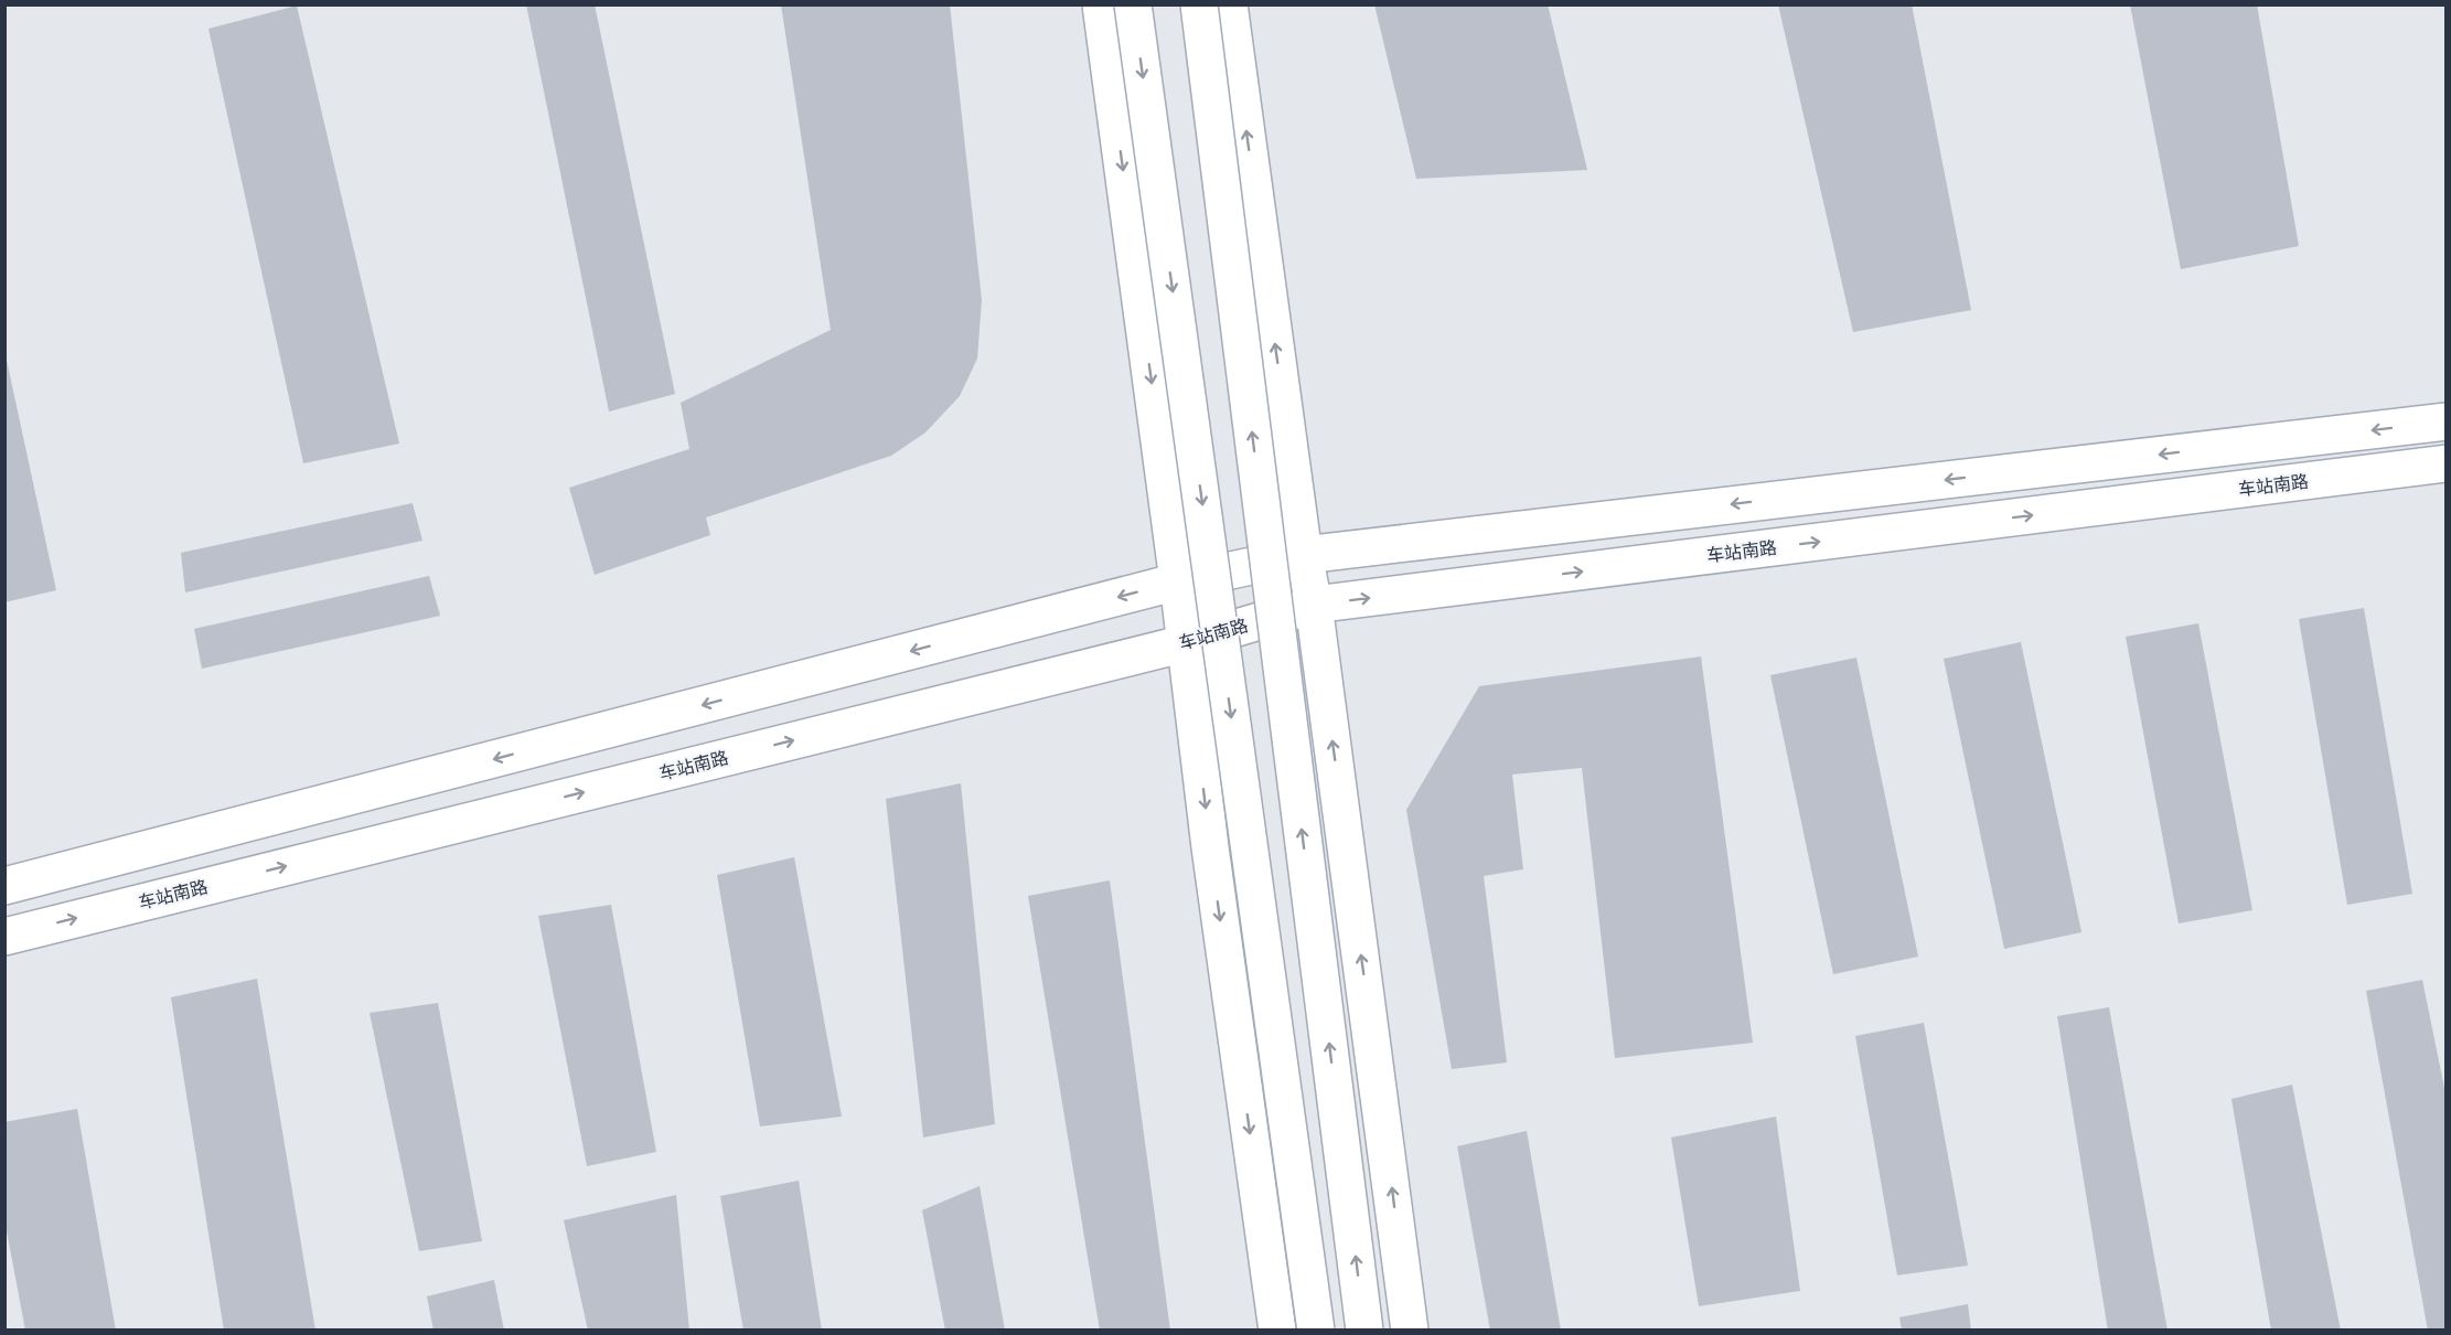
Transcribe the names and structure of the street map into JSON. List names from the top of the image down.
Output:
{
  "streets": {
    "main road": ["车站南路"]
  }
}
